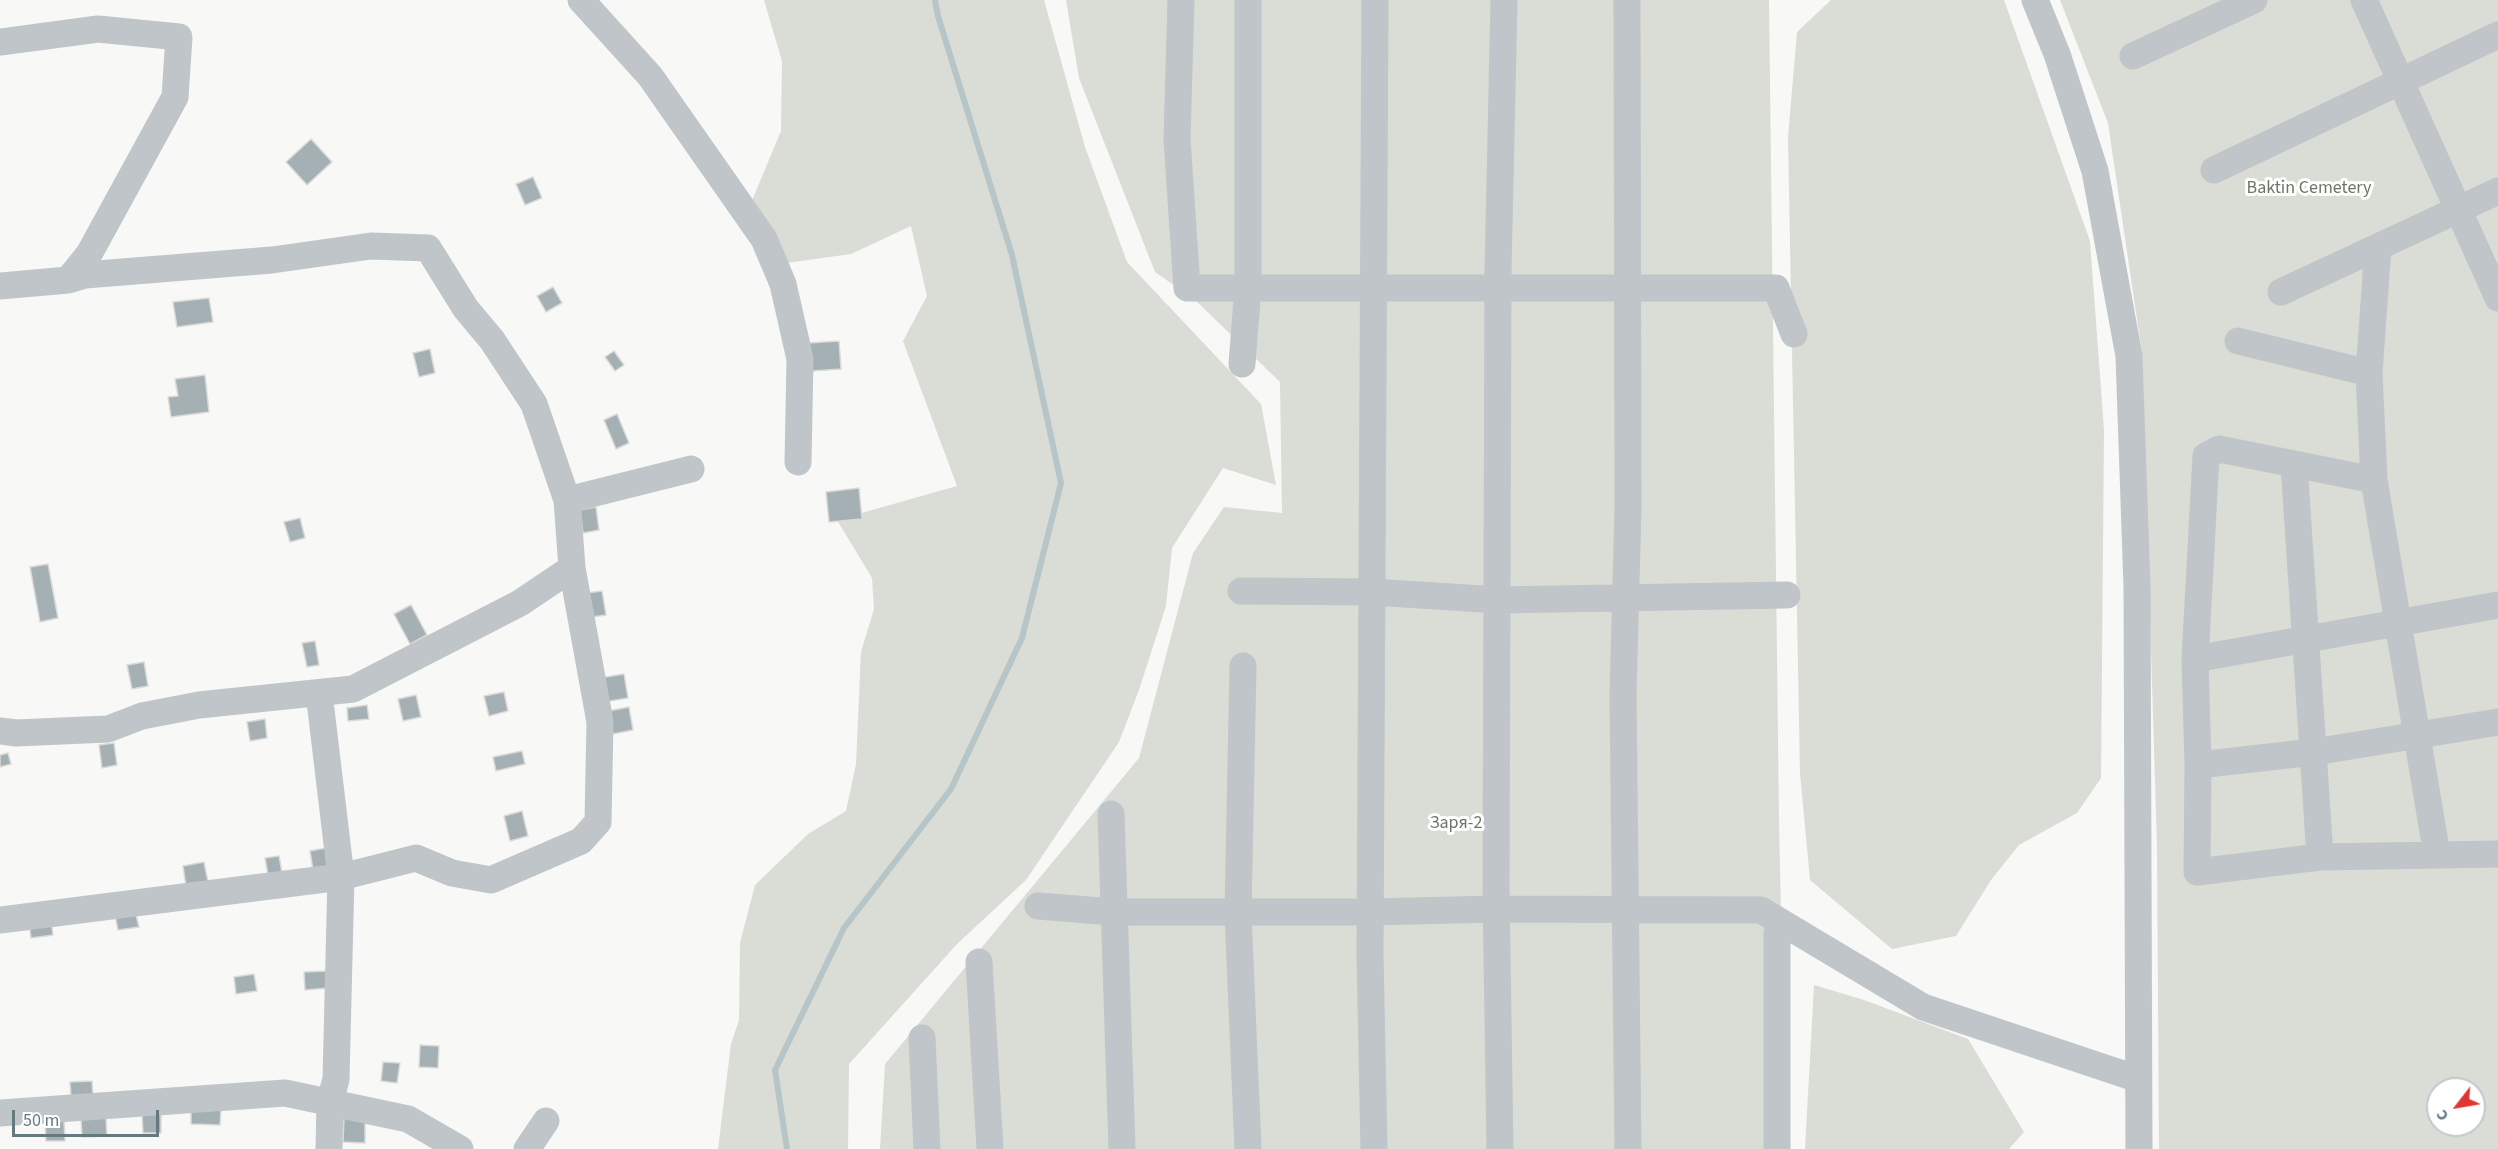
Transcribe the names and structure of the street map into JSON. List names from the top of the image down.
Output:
{
  "parks": ["Baktin Cemetery", "Заря-2"],
  "scale_bar": "50 m",
  "north": "bottom left"
}
